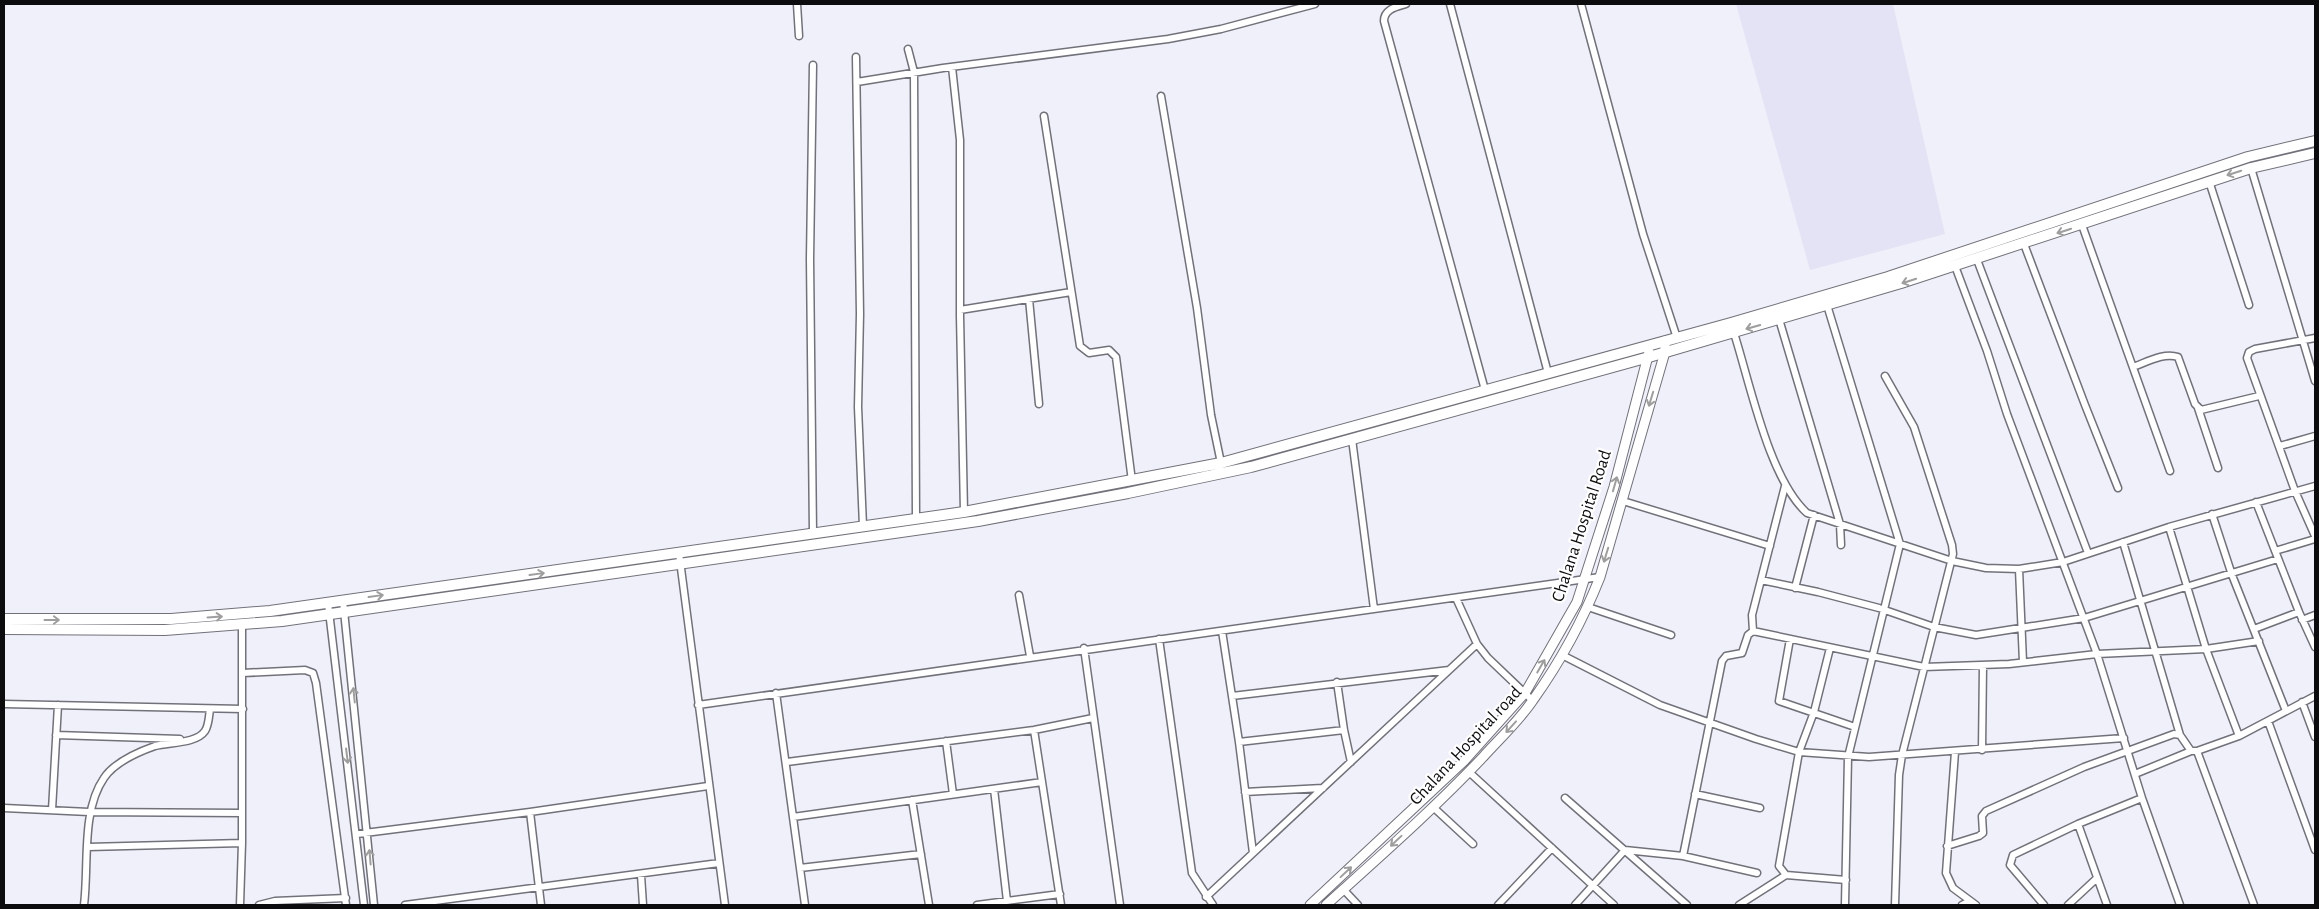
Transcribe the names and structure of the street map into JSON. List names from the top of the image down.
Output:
{
  "streets": {
    "street": ["Chalana Hospital Road", "Chalana Hospital road"]
  },
  "one_way": ["Chalana Hospital road"]
}
